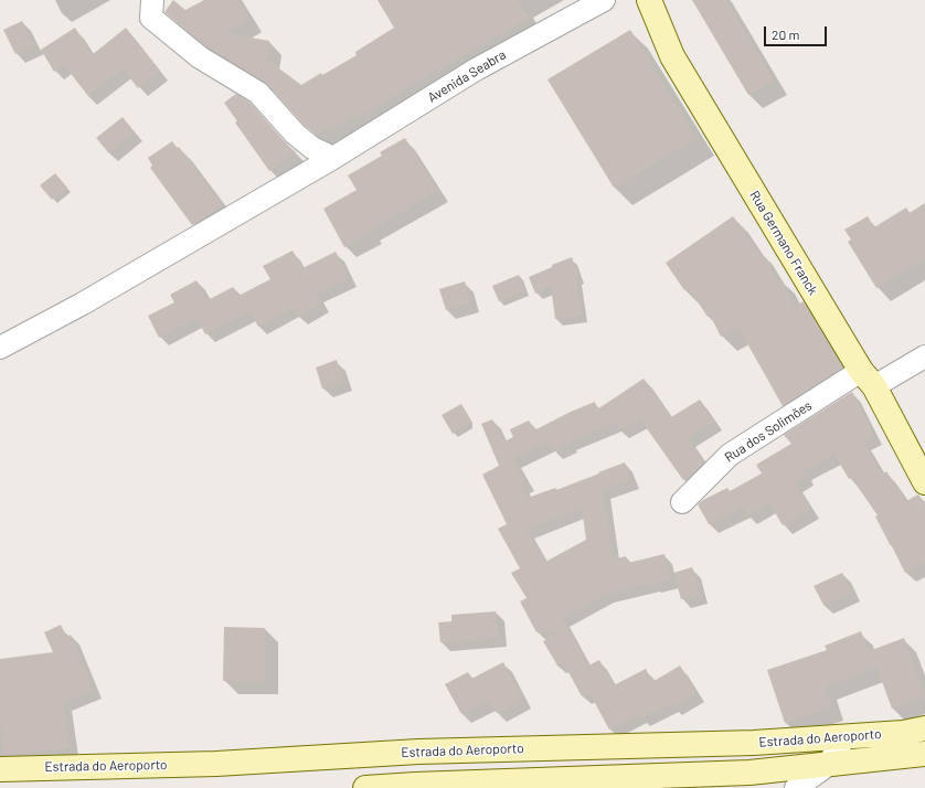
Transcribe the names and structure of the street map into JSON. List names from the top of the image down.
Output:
{
  "streets": {
    "main road": ["Rua Germano Franck", "Estrada do Aeroporto"],
    "street": ["Avenida Seabra", "Rua dos Solimões"]
  },
  "crossings": [
    ["Rua Germano Franck", "Rua dos Solimões"]
  ],
  "scale_bar": "20 m"
}
